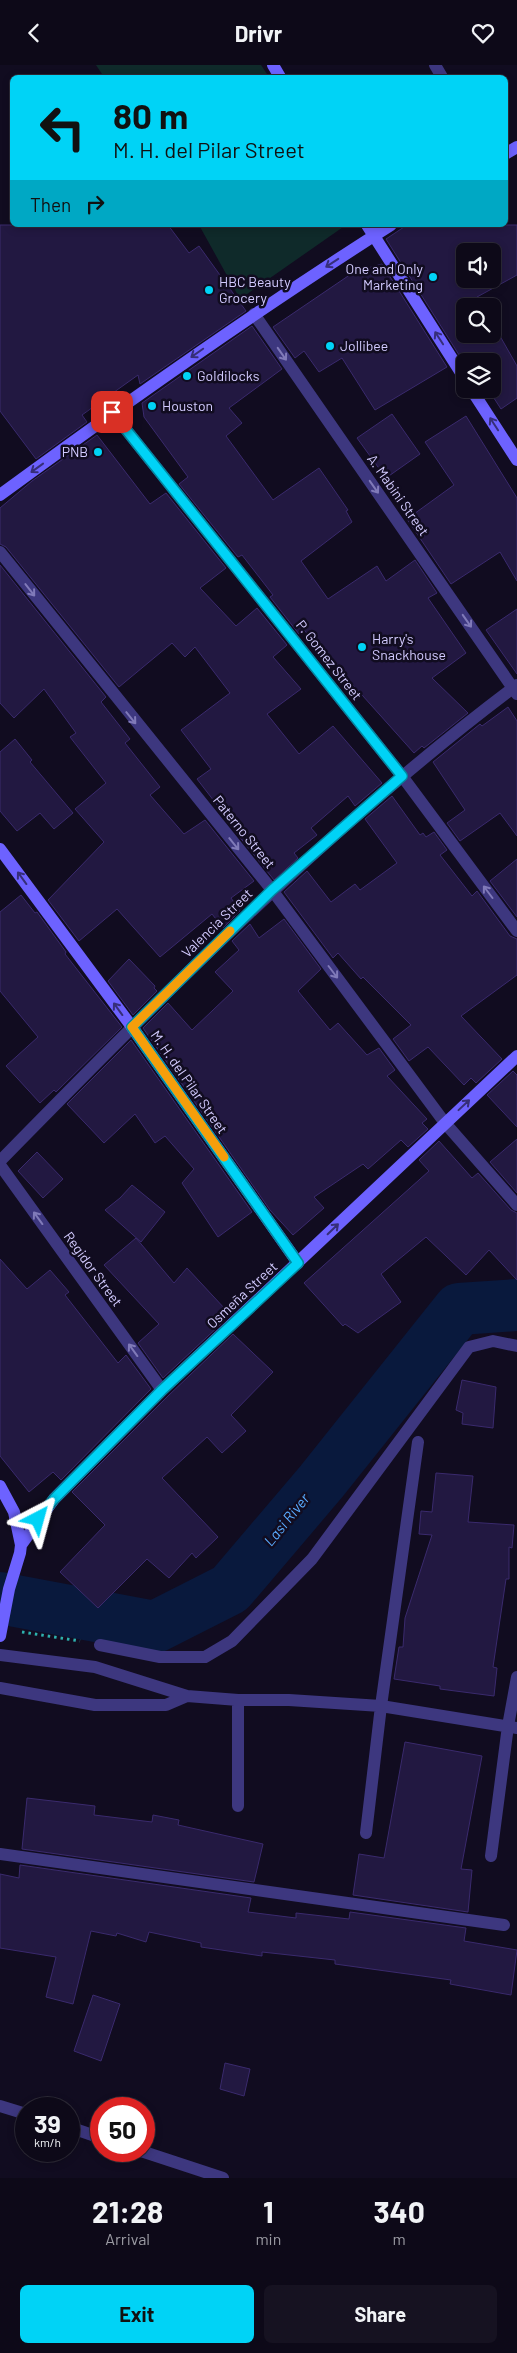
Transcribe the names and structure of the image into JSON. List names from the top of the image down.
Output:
{
  "streets": {
    "street": [
      "A. Mabini Street",
      "P. Gomez Street",
      "Paterno Street",
      "Valencia Street",
      "M. H. del Pilar Street",
      "Regidor Street",
      "Osmeña Street"
    ]
  },
  "crossings": [
    ["A. Mabini Street", "Valencia Street"],
    ["P. Gomez Street", "Valencia Street"],
    ["Paterno Street", "Valencia Street"],
    ["Paterno Street", "Osmeña Street"],
    ["Valencia Street", "M. H. del Pilar Street"],
    ["M. H. del Pilar Street", "Osmeña Street"],
    ["Regidor Street", "Osmeña Street"]
  ],
  "one_way": [
    "A. Mabini Street",
    "Paterno Street",
    "M. H. del Pilar Street",
    "Regidor Street",
    "Osmeña Street"
  ],
  "water": ["Lasi River"],
  "places": [
    "One and Only Marketing",
    "HBC Beauty Grocery",
    "Jollibee",
    "Goldilocks",
    "Houston",
    "PNB",
    "Harry's Snackhouse"
  ],
  "page": {
    "header": "Drivr",
    "turn": ["80 m", "M. H. del Pilar Street"],
    "then": "Then",
    "speed": "39 km/h",
    "limit": "50",
    "eta": [
      "21:28",
      "Arrival",
      "1",
      "min",
      "340",
      "m"
    ],
    "buttons": ["Exit", "Share"]
  }
}
